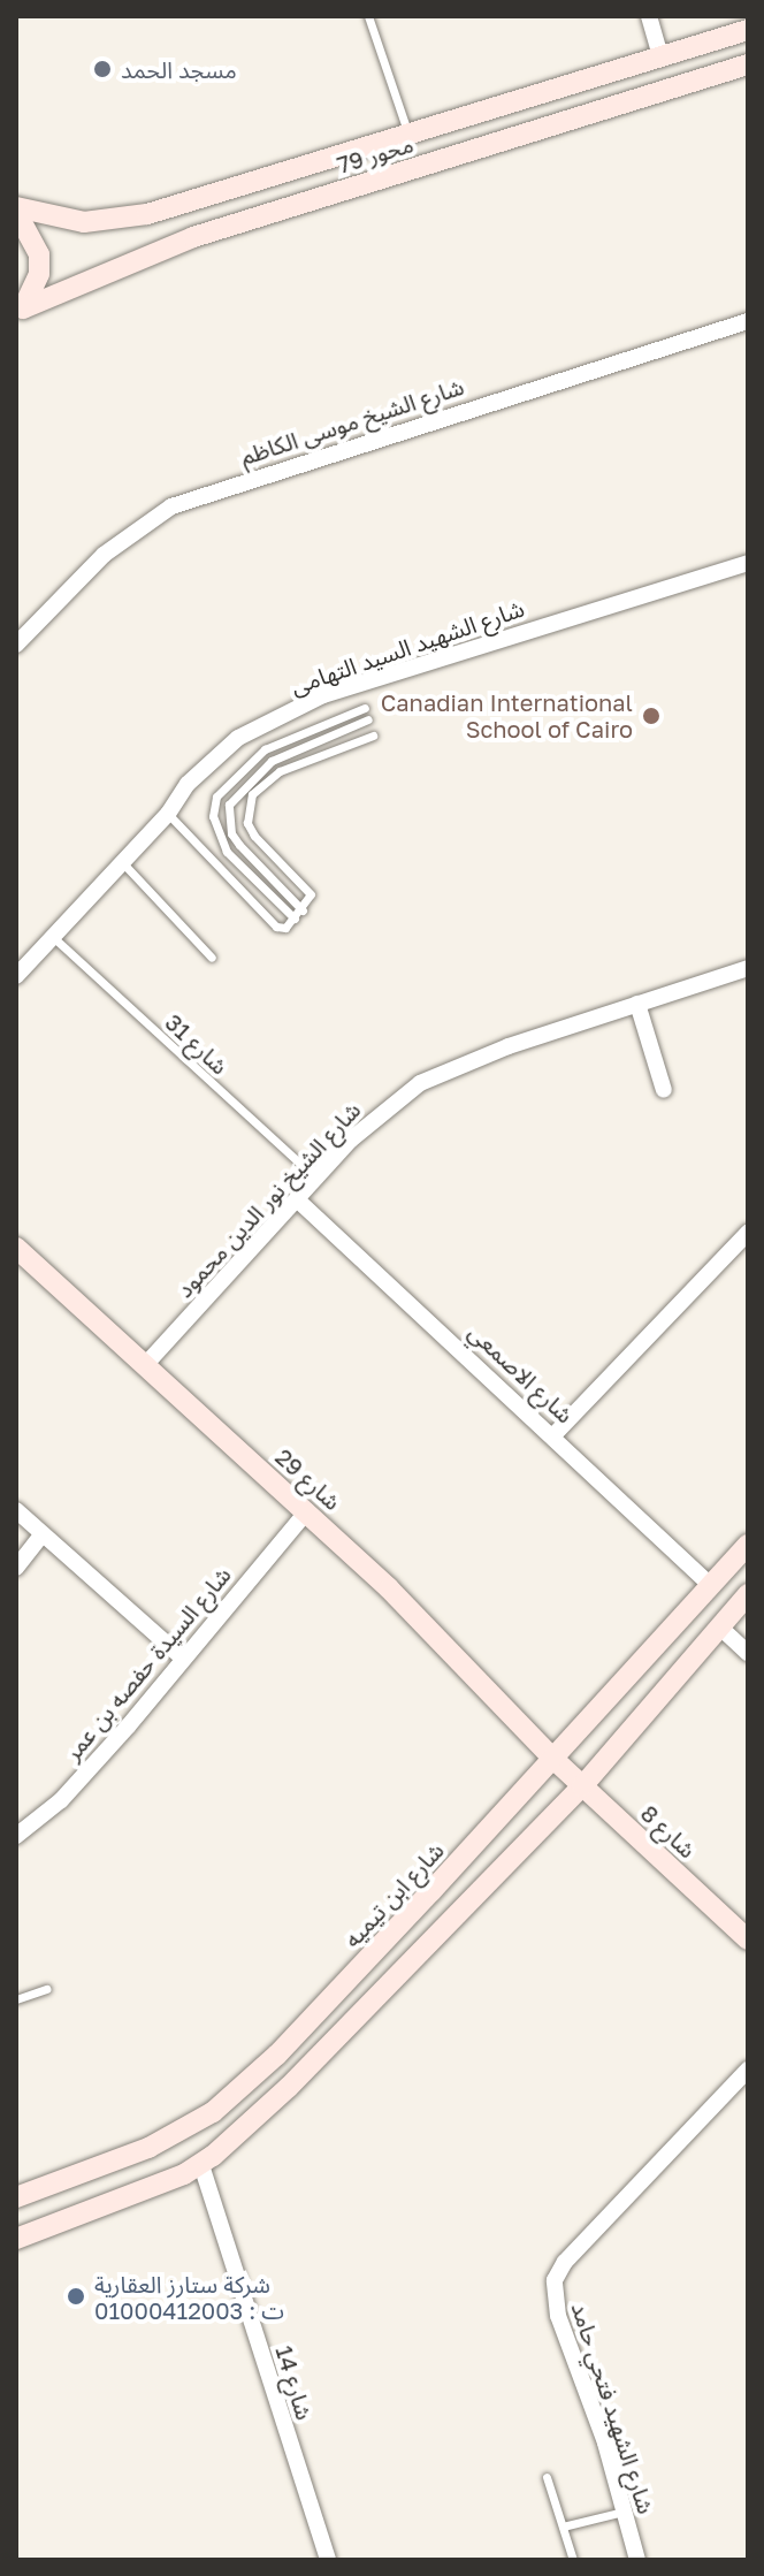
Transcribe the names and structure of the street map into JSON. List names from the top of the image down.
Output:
{
  "streets": {
    "street": [
      "محور 79",
      "شارع الشيخ موسى الكاظم",
      "شارع الشهيد السيد التهامى",
      "شارع الشيخ نور الدين محمود",
      "شارع الاصمعي",
      "شارع 29",
      "شارع السيدة حفصه بن عمر",
      "شارع 8",
      "شارع ابن تيميه",
      "شارع 14",
      "شارع الشهيد فتحي حامد"
    ],
    "lane": ["شارع 31"]
  },
  "crossings": [
    ["شارع الشهيد السيد التهامى", "شارع 31"],
    ["شارع 31", "شارع الشيخ نور الدين محمود"],
    ["شارع الشيخ نور الدين محمود", "شارع الاصمعي"],
    ["شارع الشيخ نور الدين محمود", "شارع 29"],
    ["شارع الاصمعي", "شارع ابن تيميه"],
    ["شارع 29", "شارع السيدة حفصه بن عمر"],
    ["شارع 29", "شارع 8"],
    ["شارع 29", "شارع ابن تيميه"],
    ["شارع 8", "شارع ابن تيميه"]
  ],
  "places": ["مسجد الحمد", "Canadian International School of Cairo", "شركة ستارز العقارية ت : 01000412003"]
}
